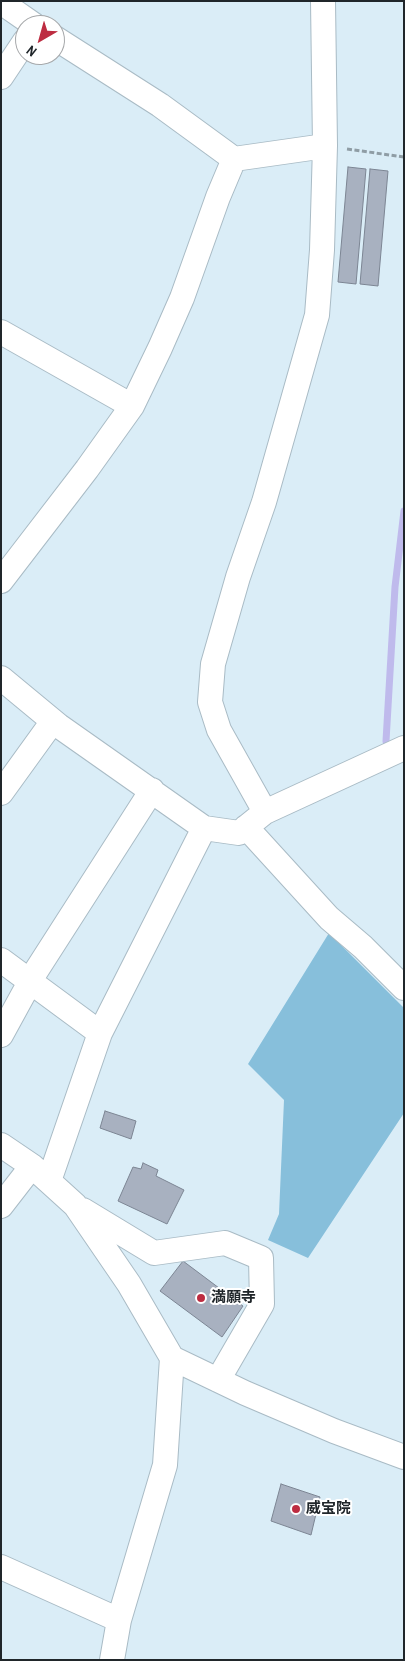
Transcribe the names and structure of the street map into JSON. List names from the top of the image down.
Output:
{
  "places": ["満願寺", "威宝院"],
  "north": "bottom left"
}
